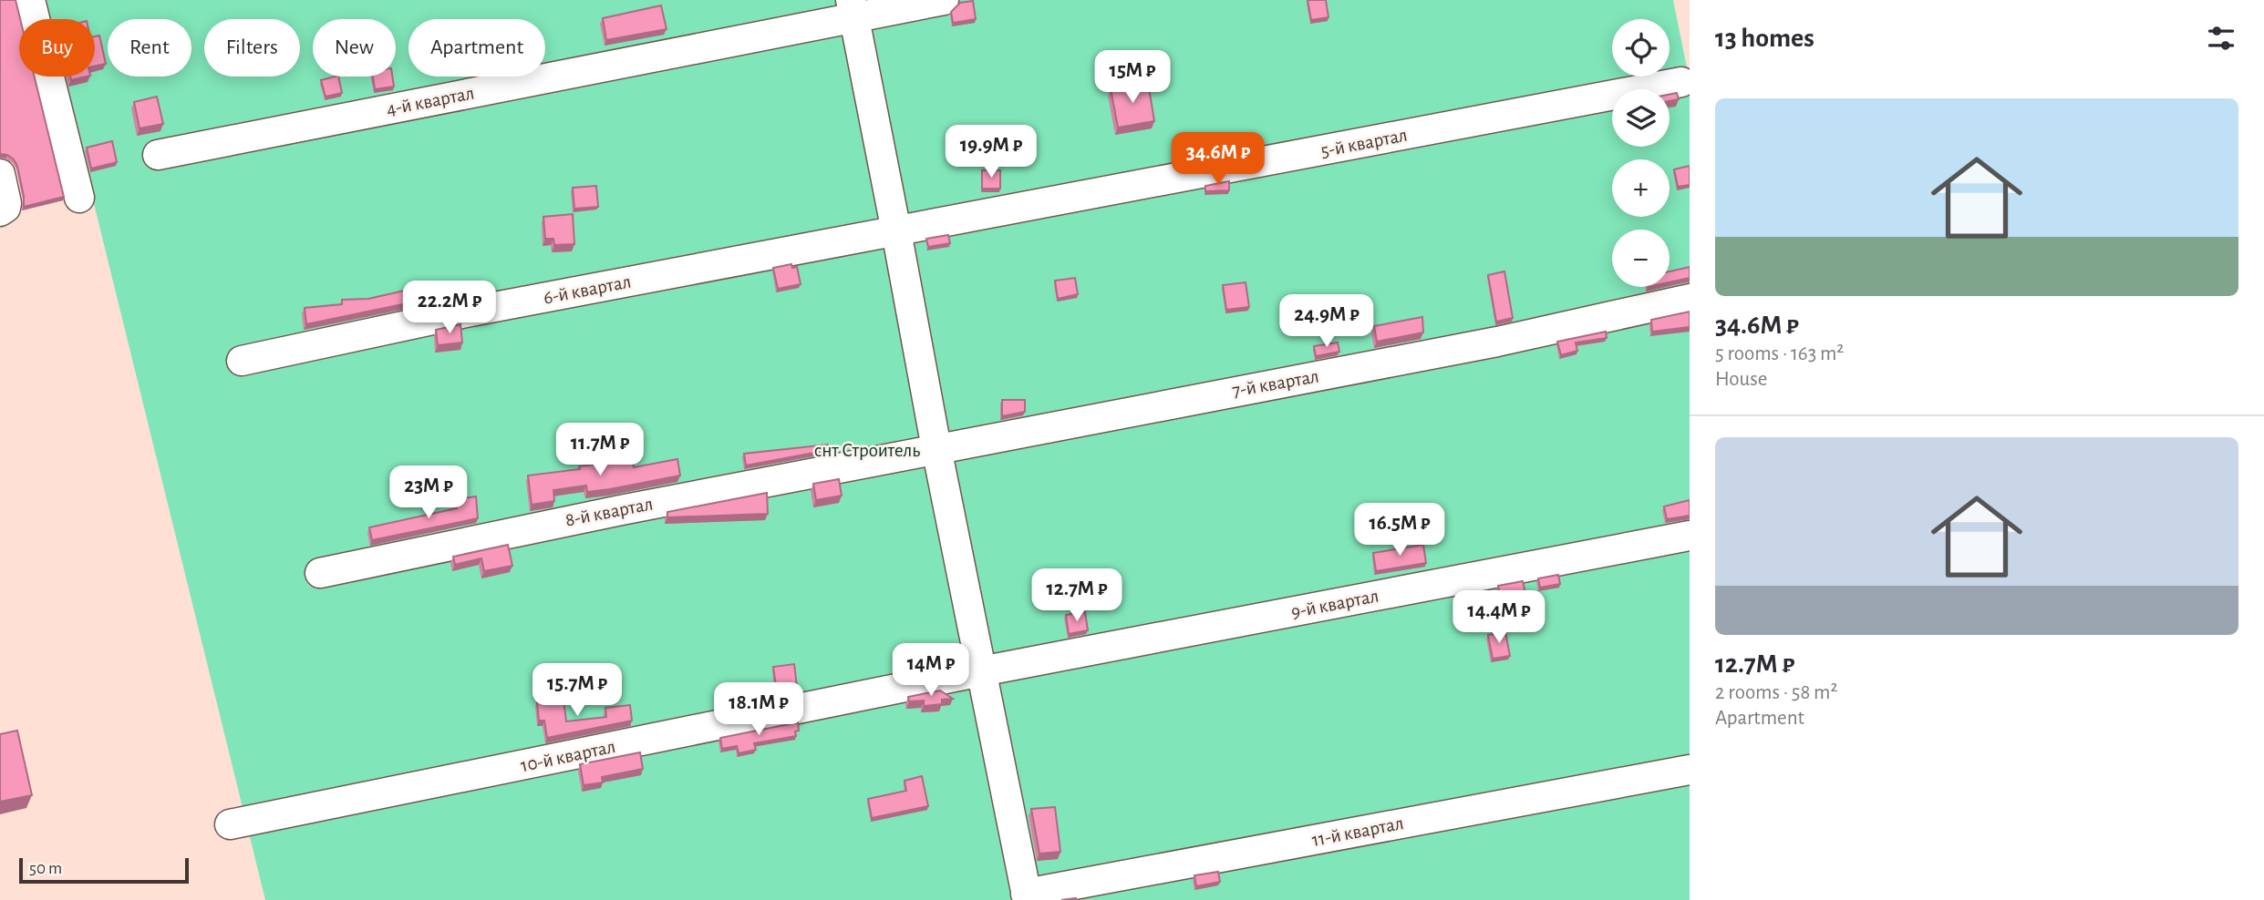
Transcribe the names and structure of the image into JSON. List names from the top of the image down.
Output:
{
  "streets": {
    "street": [
      "4-й квартал",
      "5-й квартал",
      "6-й квартал",
      "7-й квартал",
      "8-й квартал",
      "9-й квартал",
      "10-й квартал",
      "11-й квартал"
    ]
  },
  "crossings": [
    ["5-й квартал", "6-й квартал"],
    ["7-й квартал", "8-й квартал"],
    ["9-й квартал", "10-й квартал"]
  ],
  "parks": ["снт Строитель"],
  "scale_bar": "50 m",
  "page": {
    "heading": "13 homes",
    "map_buttons": ["+", "−"],
    "chip": [
      "Buy",
      "Rent",
      "Filters",
      "New",
      "Apartment"
    ],
    "price": [
      "15M ₽",
      "19.9M ₽",
      "34.6M ₽",
      "22.2M ₽",
      "24.9M ₽",
      "11.7M ₽",
      "23M ₽",
      "16.5M ₽",
      "12.7M ₽",
      "14.4M ₽",
      "14M ₽",
      "15.7M ₽",
      "18.1M ₽"
    ],
    "list": [
      {
        "name": "34.6M ₽",
        "note": "5 rooms · 163 m² · House"
      },
      {
        "name": "12.7M ₽",
        "note": "2 rooms · 58 m² · Apartment"
      }
    ],
    "scale": "50 m"
  }
}
